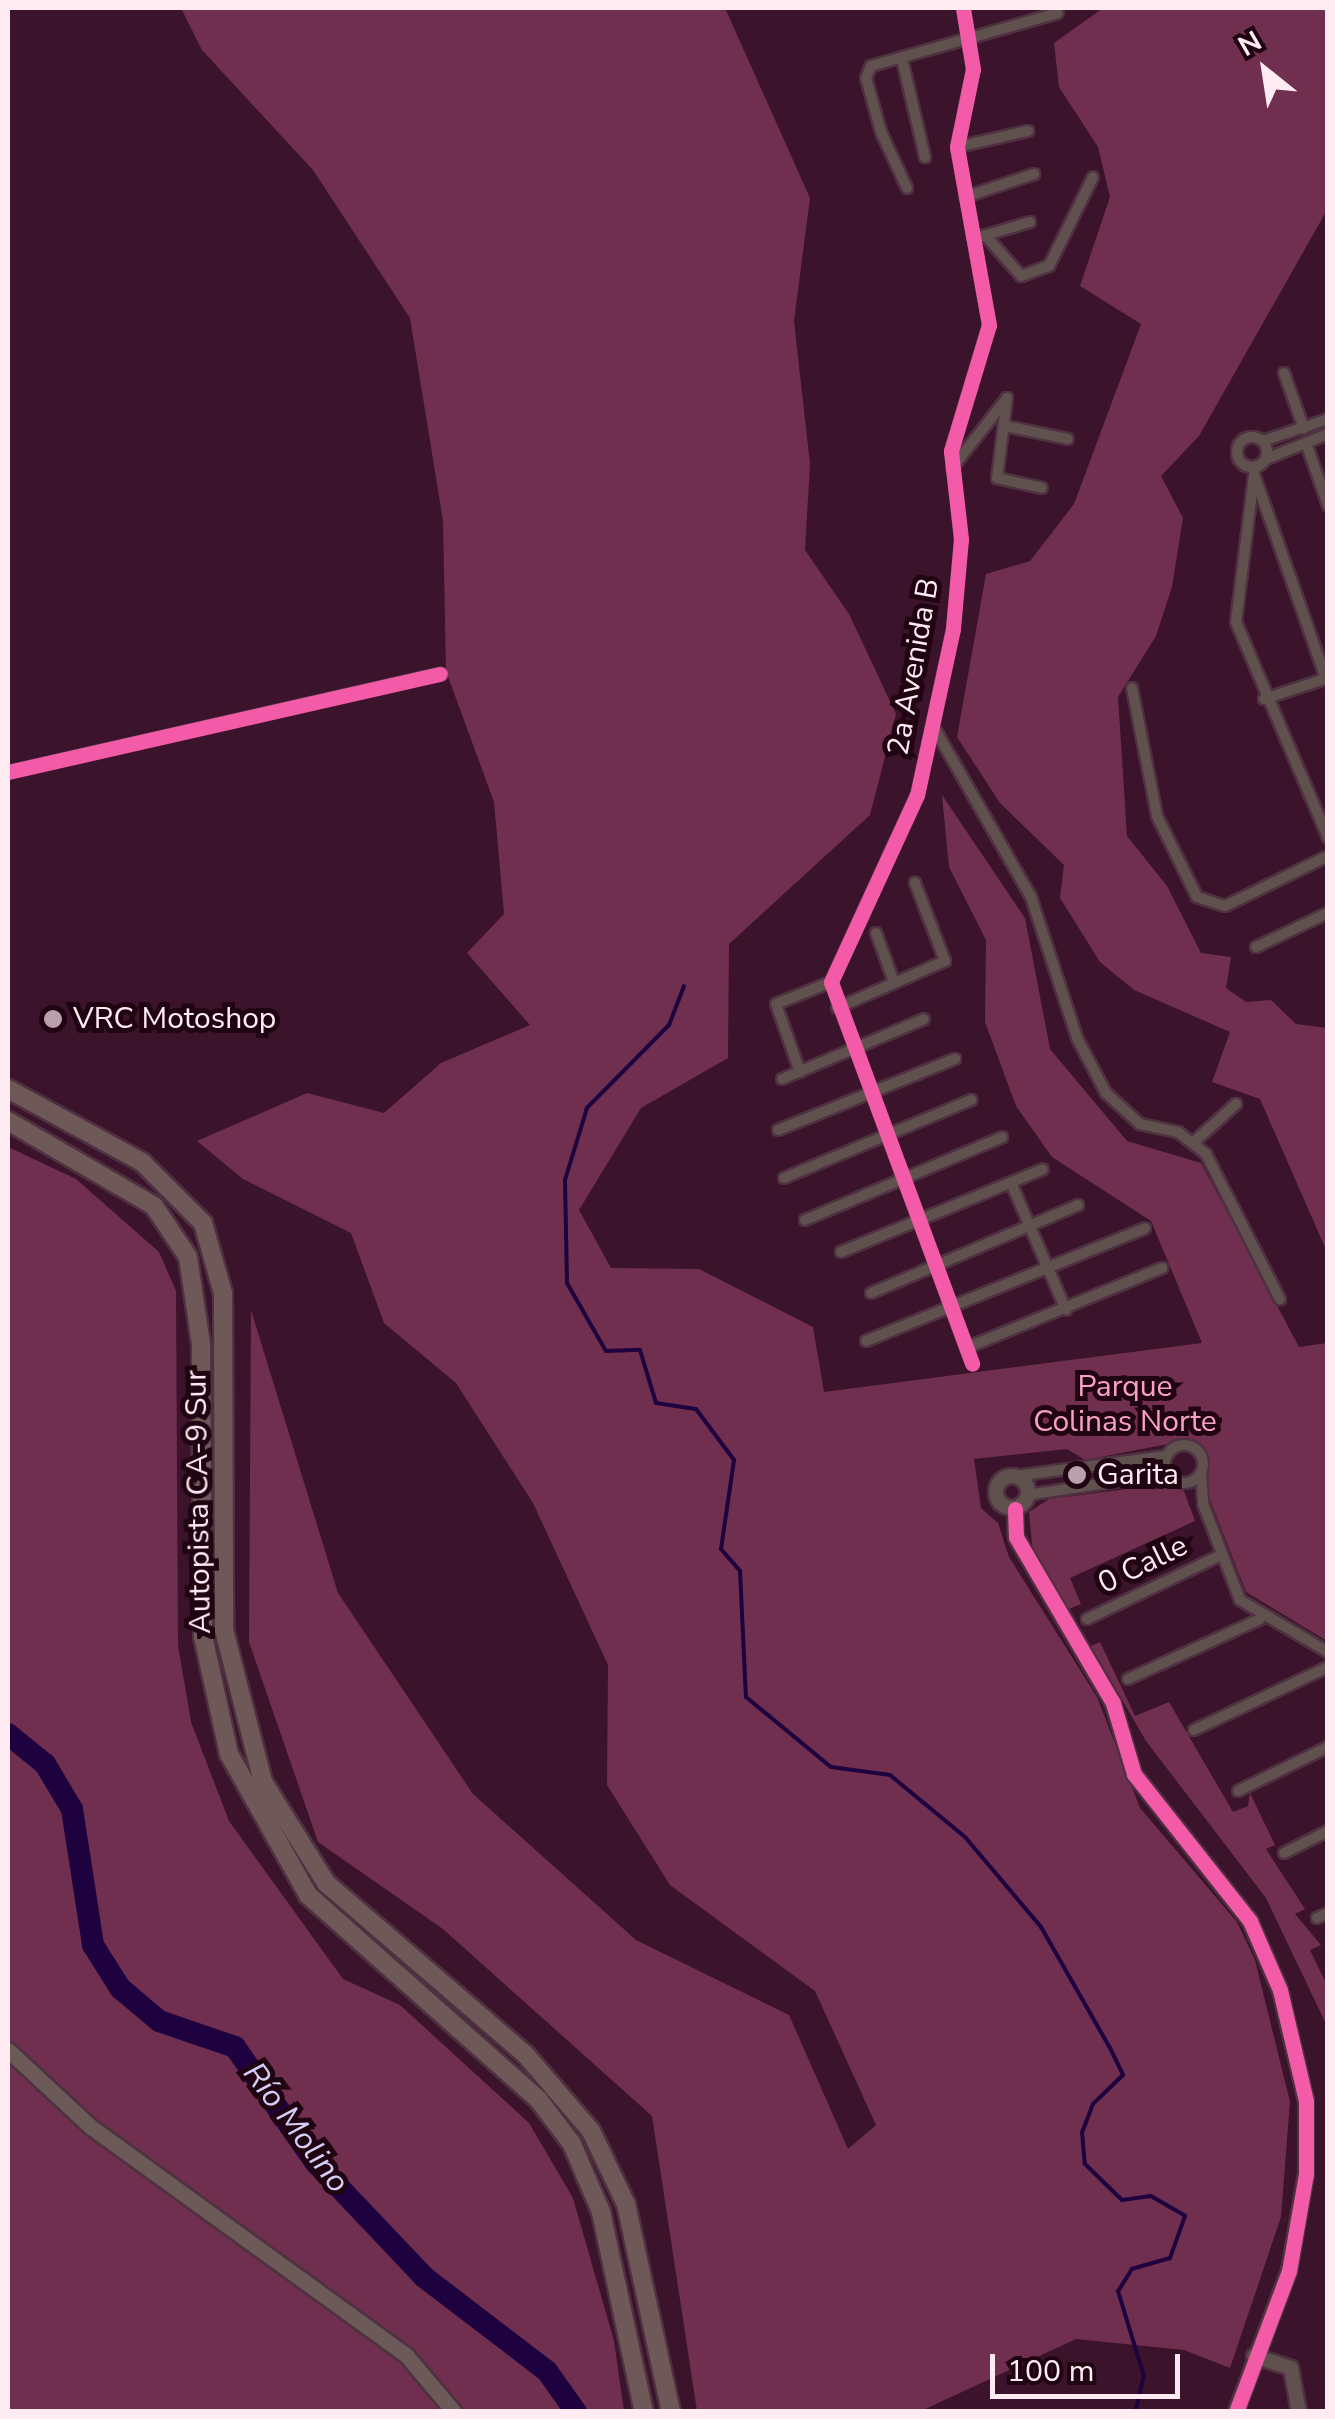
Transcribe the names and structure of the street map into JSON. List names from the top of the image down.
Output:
{
  "streets": {
    "highway": ["Autopista CA-9 Sur"],
    "street": ["2a Avenida B", "0 Calle"]
  },
  "water": ["Río Molino"],
  "parks": ["Parque Colinas Norte"],
  "places": ["VRC Motoshop", "Garita"],
  "scale_bar": "100 m",
  "north": "top left"
}
